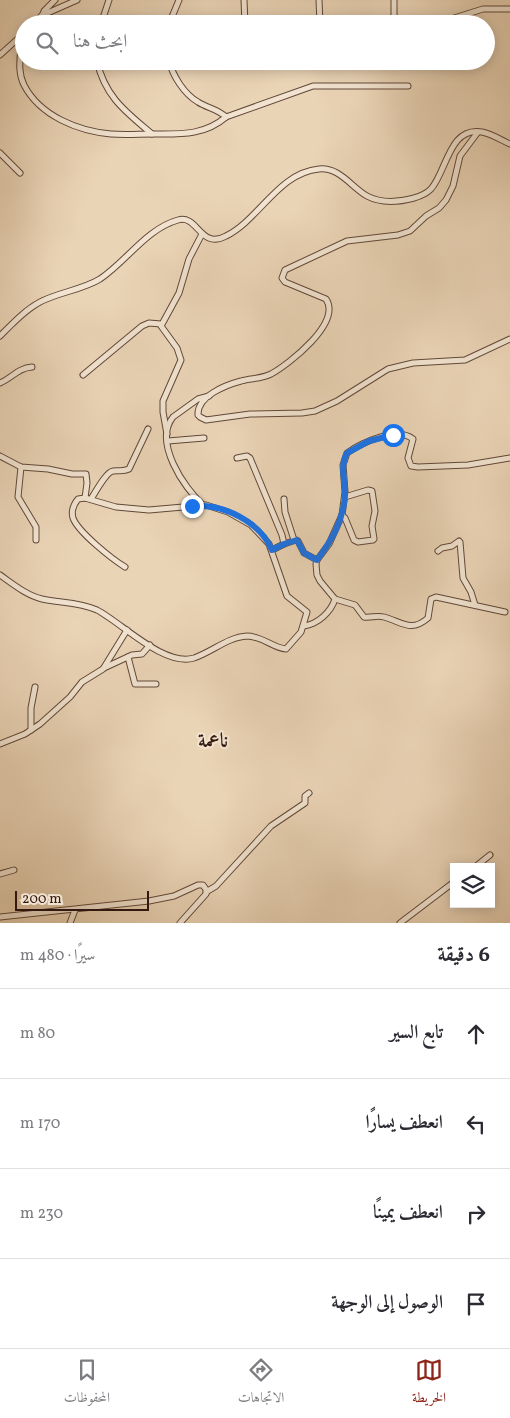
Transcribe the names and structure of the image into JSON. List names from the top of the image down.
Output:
{
  "districts": ["ناعمة"],
  "scale_bar": "200 m",
  "page": {
    "search": "ابحث هنا",
    "scale": "200 m",
    "heading": ["6 دقيقة", "سيرًا · 480 m"],
    "list": [
      ["تابع السير", "80 m"],
      ["انعطف يسارًا", "170 m"],
      ["انعطف يمينًا", "230 m"],
      "الوصول إلى الوجهة"
    ],
    "nav": ["الخريطة", "الاتجاهات", "المحفوظات"]
  }
}
